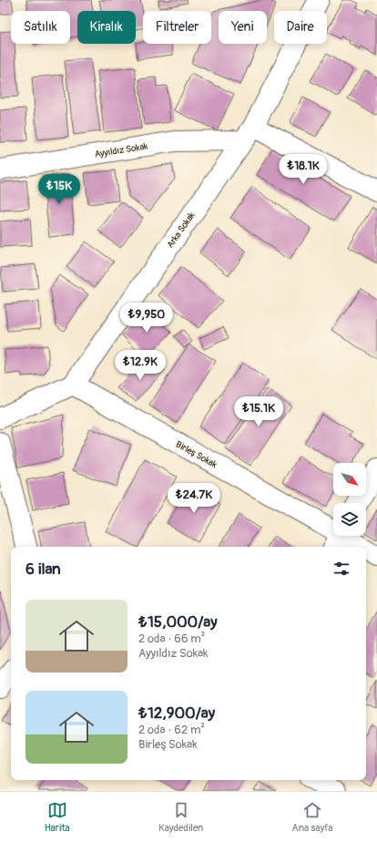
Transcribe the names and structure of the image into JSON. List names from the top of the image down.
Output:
{
  "streets": {
    "street": ["Ayyıldız Sokak", "Arka Sokak", "Birleş Sokak"]
  },
  "crossings": [
    ["Ayyıldız Sokak", "Arka Sokak"],
    ["Arka Sokak", "Birleş Sokak"]
  ],
  "north": "bottom right",
  "page": {
    "chip": [
      "Satılık",
      "Kiralık",
      "Filtreler",
      "Yeni",
      "Daire"
    ],
    "price": [
      "₺18.1K",
      "₺15K",
      "₺9,950",
      "₺12.9K",
      "₺15.1K",
      "₺24.7K"
    ],
    "heading": "6 ilan",
    "list": [
      {
        "name": "₺15,000/ay",
        "note": "2 oda · 66 m² · Ayyıldız Sokak"
      },
      {
        "name": "₺12,900/ay",
        "note": "2 oda · 62 m² · Birleş Sokak"
      }
    ],
    "tabs": ["Harita", "Kaydedilen", "Ana sayfa"]
  }
}
